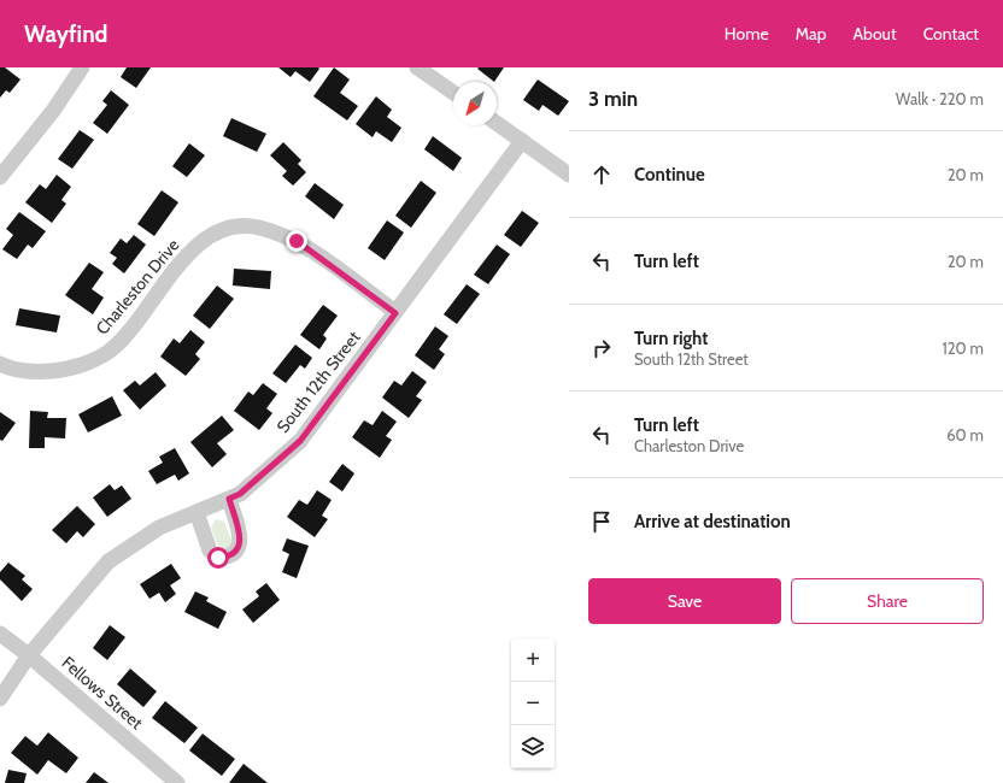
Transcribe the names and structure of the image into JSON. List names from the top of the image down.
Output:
{
  "streets": {
    "street": ["Charleston Drive", "South 12th Street", "Fellows Street"]
  },
  "crossings": [
    ["Charleston Drive", "South 12th Street"],
    ["South 12th Street", "Fellows Street"]
  ],
  "north": "bottom left",
  "page": {
    "header": "Wayfind",
    "nav": [
      "Home",
      "Map",
      "About",
      "Contact"
    ],
    "heading": ["3 min", "Walk · 220 m"],
    "list": [
      ["Continue", "20 m"],
      ["Turn left", "20 m"],
      ["Turn right", "South 12th Street", "120 m"],
      ["Turn left", "Charleston Drive", "60 m"],
      "Arrive at destination"
    ],
    "buttons": ["Save", "Share"],
    "map_buttons": ["+", "−"]
  }
}
